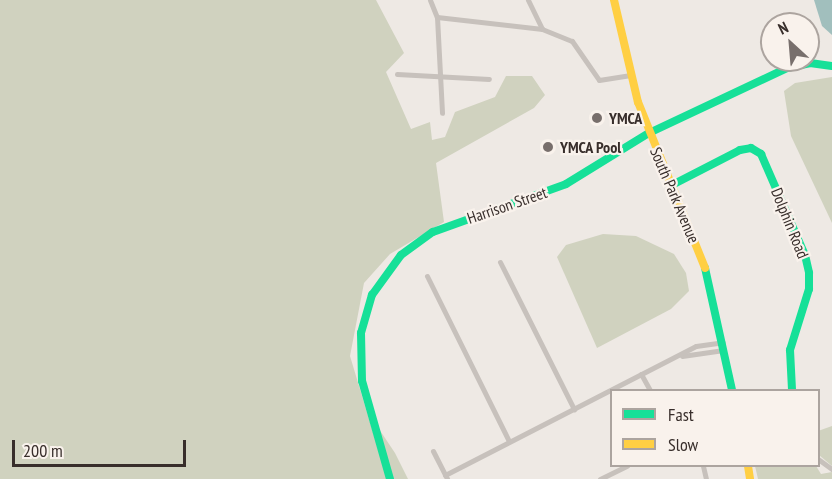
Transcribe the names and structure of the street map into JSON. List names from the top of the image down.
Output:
{
  "streets": {
    "street": ["South Park Avenue", "Harrison Street", "Dolphin Road"]
  },
  "crossings": [
    ["South Park Avenue", "Harrison Street"],
    ["South Park Avenue", "Dolphin Road"]
  ],
  "places": ["YMCA", "YMCA Pool"],
  "legend": ["Fast", "Slow"],
  "scale_bar": "200 m",
  "north": "top left"
}
